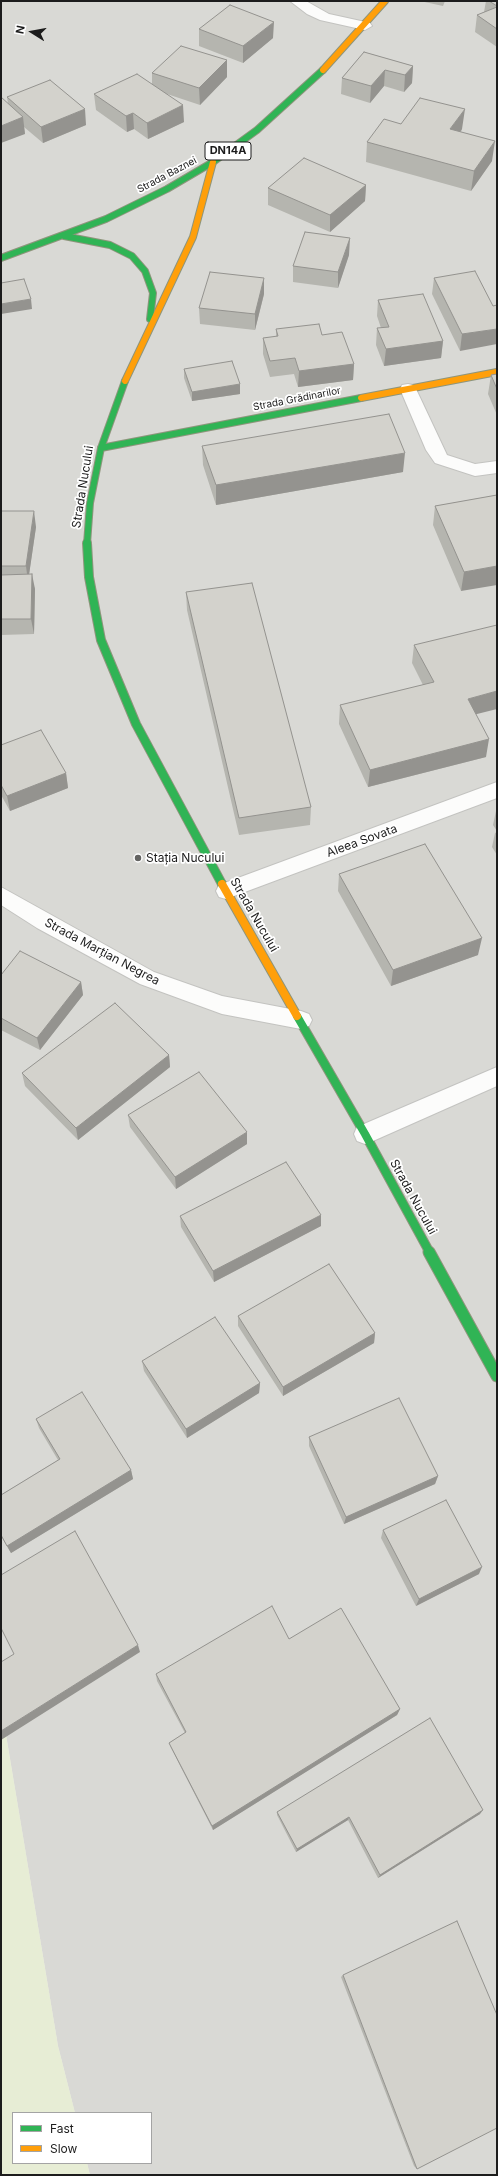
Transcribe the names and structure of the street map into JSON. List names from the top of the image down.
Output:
{
  "streets": {
    "main road": [
      "DN14A",
      "Strada Baznei",
      "Strada Grădinarilor",
      "Strada Nucului"
    ],
    "street": ["Aleea Sovata", "Strada Marțian Negrea"]
  },
  "crossings": [
    ["Strada Baznei", "Strada Nucului"],
    ["Strada Grădinarilor", "Strada Nucului"],
    ["Strada Nucului", "Aleea Sovata"],
    ["Strada Nucului", "Strada Marțian Negrea"]
  ],
  "places": ["Stația Nucului"],
  "legend": ["Fast", "Slow"],
  "north": "left"
}
